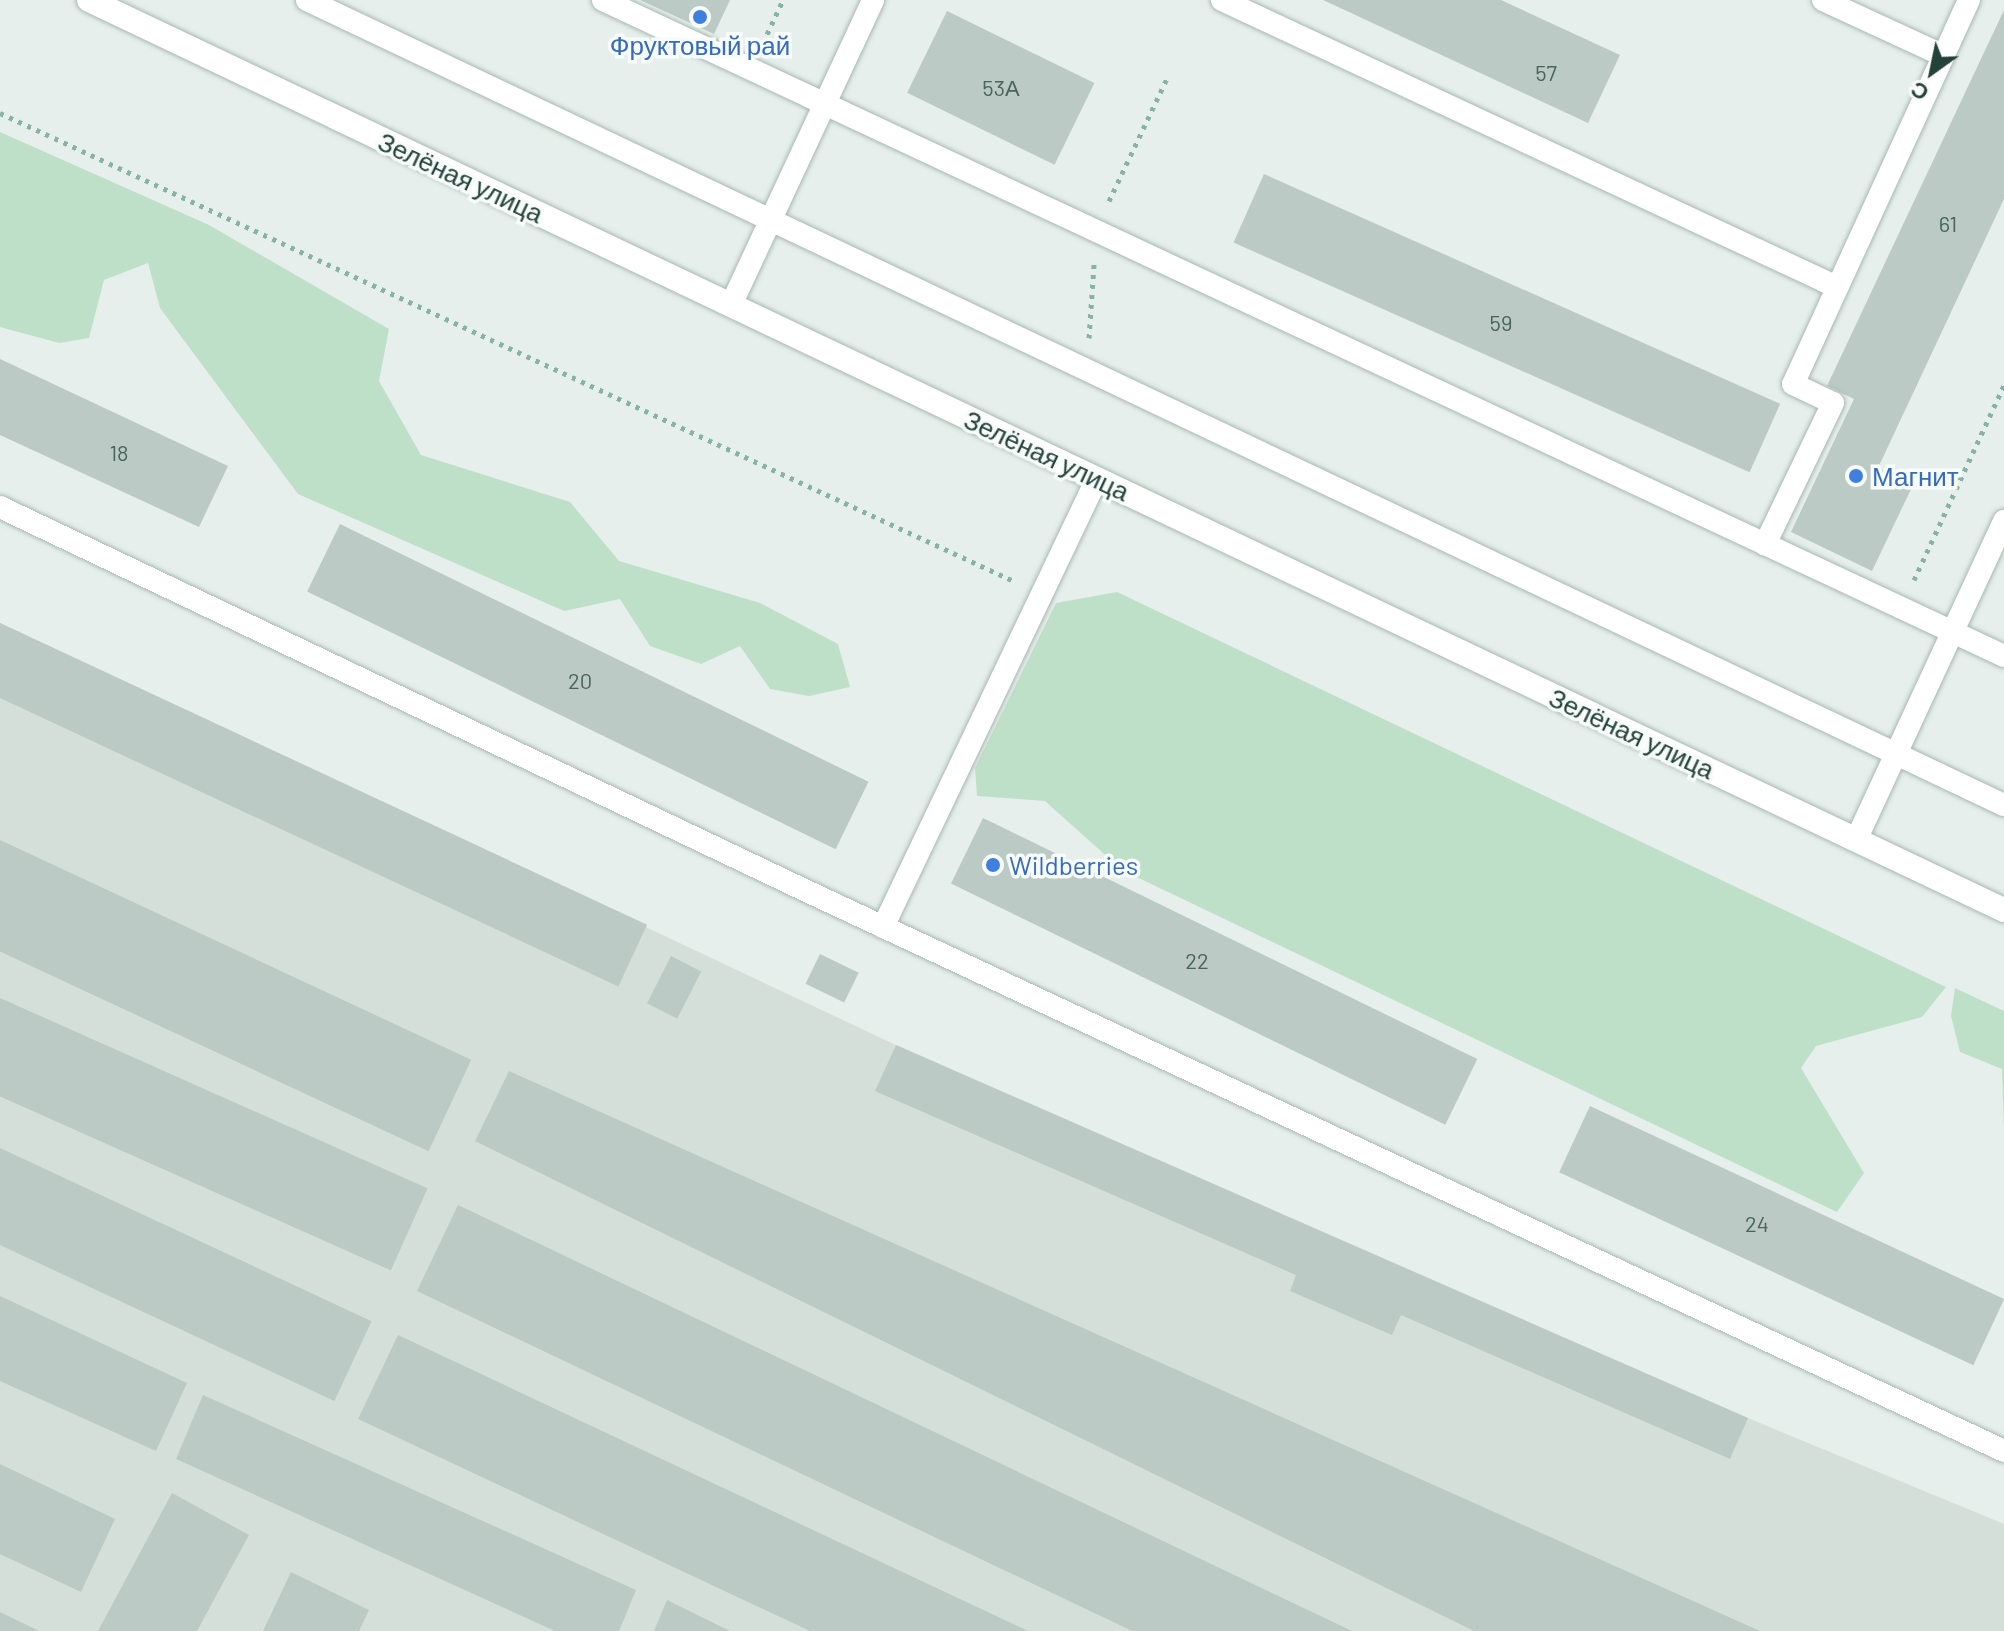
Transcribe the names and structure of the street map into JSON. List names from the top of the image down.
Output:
{
  "streets": {
    "main road": ["Зелёная улица"]
  },
  "places": ["Фруктовый рай", "Магнит", "Wildberries"],
  "house_numbers": [
    "57",
    "53А",
    "61",
    "59",
    "18",
    "20",
    "22",
    "24"
  ],
  "north": "bottom left"
}
